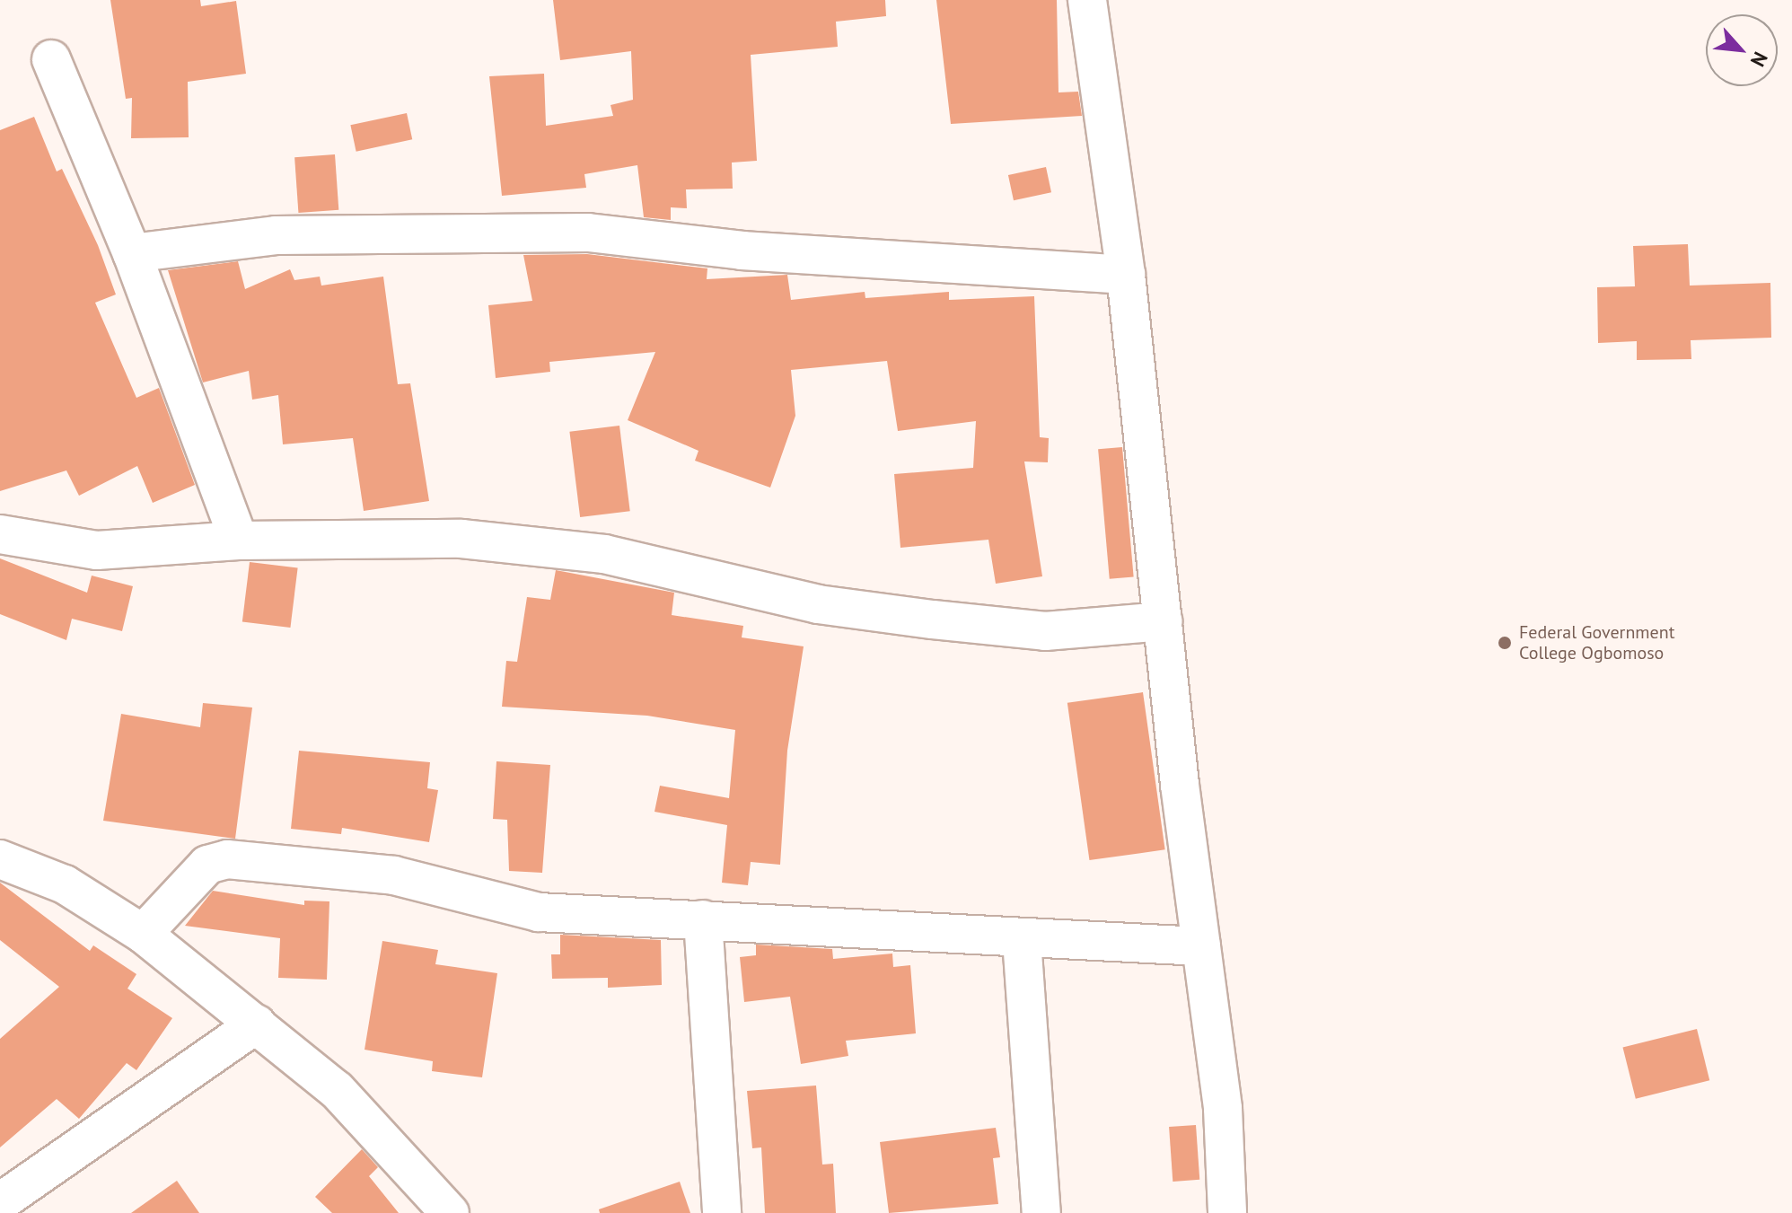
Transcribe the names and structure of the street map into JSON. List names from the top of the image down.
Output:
{
  "places": ["Federal Government College Ogbomoso"],
  "north": "bottom right"
}
